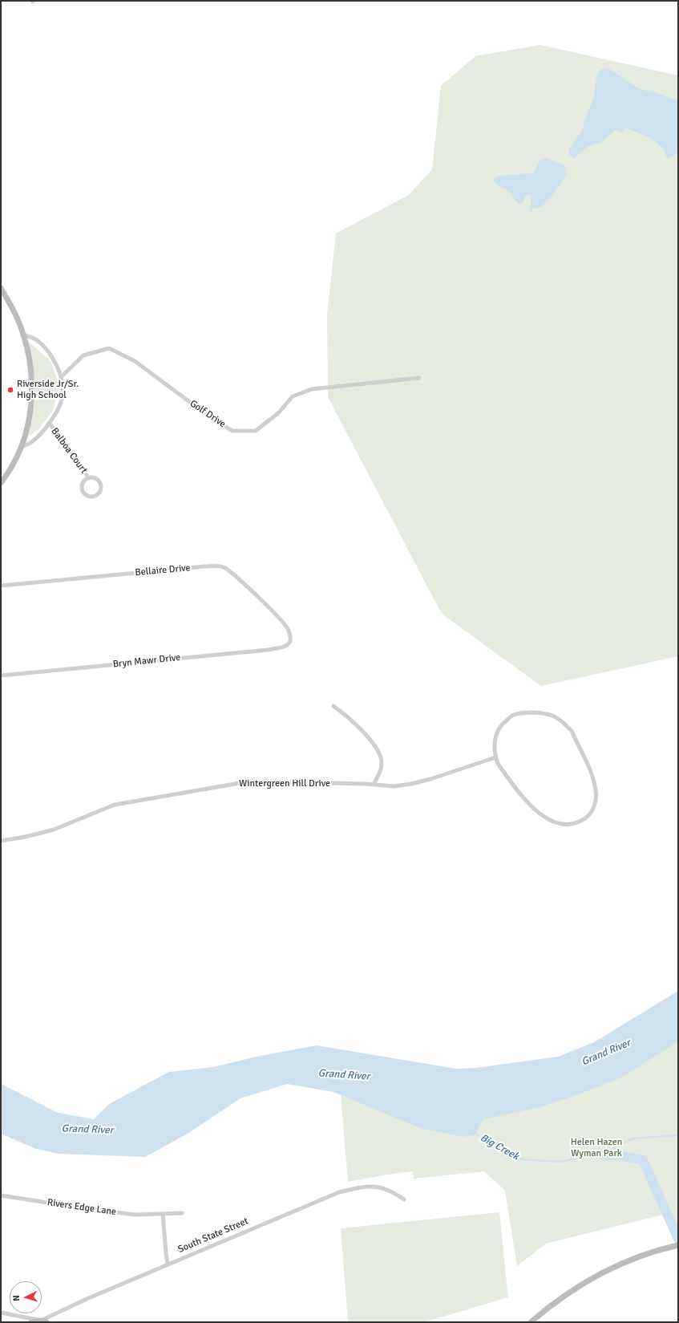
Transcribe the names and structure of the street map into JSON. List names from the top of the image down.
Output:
{
  "streets": {
    "main road": ["South State Street"],
    "street": [
      "Golf Drive",
      "Balboa Court",
      "Bellaire Drive",
      "Bryn Mawr Drive",
      "Wintergreen Hill Drive",
      "Rivers Edge Lane"
    ]
  },
  "crossings": [
    ["Bellaire Drive", "Bryn Mawr Drive"]
  ],
  "water": ["Grand River", "Big Creek"],
  "parks": ["Helen Hazen Wyman Park"],
  "places": ["Riverside Jr/Sr. High School"],
  "north": "left"
}
